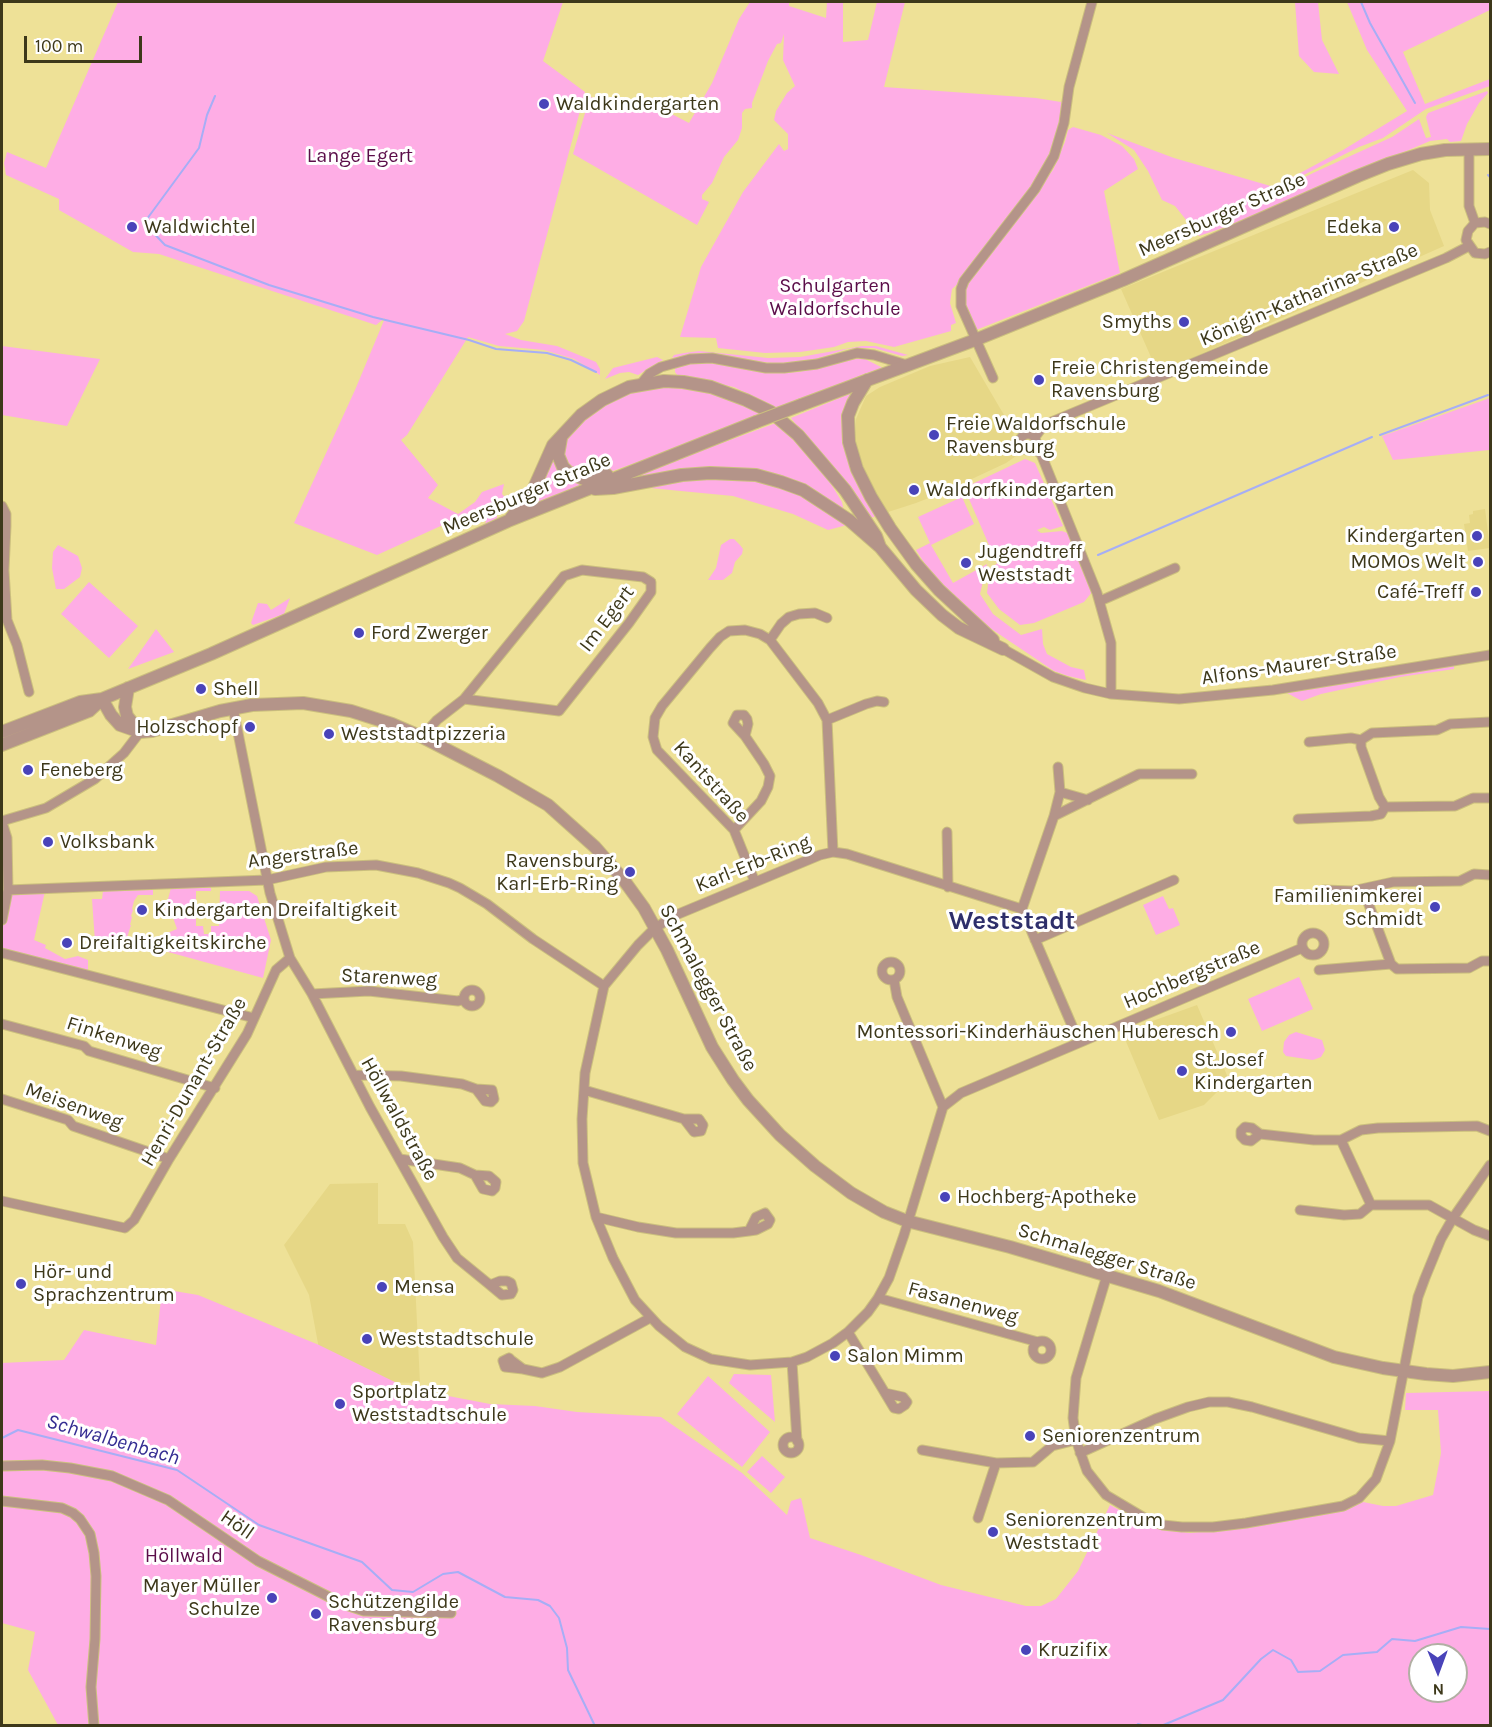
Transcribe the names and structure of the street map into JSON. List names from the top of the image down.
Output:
{
  "streets": {
    "street": [
      "Meersburger Straße",
      "Königin-Katharina-Straße",
      "Im Egert",
      "Alfons-Maurer-Straße",
      "Kantstraße",
      "Angerstraße",
      "Karl-Erb-Ring",
      "Hochbergstraße",
      "Starenweg",
      "Schmalegger Straße",
      "Finkenweg",
      "Henri-Dunant-Straße",
      "Meisenweg",
      "Höllwaldstraße",
      "Fasanenweg",
      "Höll"
    ]
  },
  "crossings": [
    ["Im Egert", "Schmalegger Straße"],
    ["Kantstraße", "Karl-Erb-Ring"],
    ["Angerstraße", "Karl-Erb-Ring"],
    ["Karl-Erb-Ring", "Schmalegger Straße"],
    ["Starenweg", "Höllwaldstraße"],
    ["Finkenweg", "Henri-Dunant-Straße"],
    ["Henri-Dunant-Straße", "Meisenweg"],
    ["Henri-Dunant-Straße", "Höllwaldstraße"]
  ],
  "districts": ["Weststadt"],
  "water": ["Schwalbenbach"],
  "parks": ["Lange Egert", "Schulgarten Waldorfschule", "Höllwald"],
  "places": [
    "Waldkindergarten",
    "Waldwichtel",
    "Edeka",
    "Smyths",
    "Freie Christengemeinde Ravensburg",
    "Freie Waldorfschule Ravensburg",
    "Waldorfkindergarten",
    "Kindergarten",
    "MOMOs Welt",
    "Jugendtreff Weststadt",
    "Café-Treff",
    "Ford Zwerger",
    "Shell",
    "Holzschopf",
    "Weststadtpizzeria",
    "Feneberg",
    "Volksbank",
    "Ravensburg, Karl-Erb-Ring",
    "Familienimkerei Schmidt",
    "Kindergarten Dreifaltigkeit",
    "Dreifaltigkeitskirche",
    "Montessori-Kinderhäuschen Huberesch",
    "St.Josef Kindergarten",
    "Hochberg-Apotheke",
    "Hör- und Sprachzentrum",
    "Mensa",
    "Weststadtschule",
    "Salon Mimm",
    "Sportplatz Weststadtschule",
    "Seniorenzentrum",
    "Seniorenzentrum Weststadt",
    "Mayer Müller Schulze",
    "Schützengilde Ravensburg",
    "Kruzifix"
  ],
  "scale_bar": "100 m",
  "north": "bottom"
}
